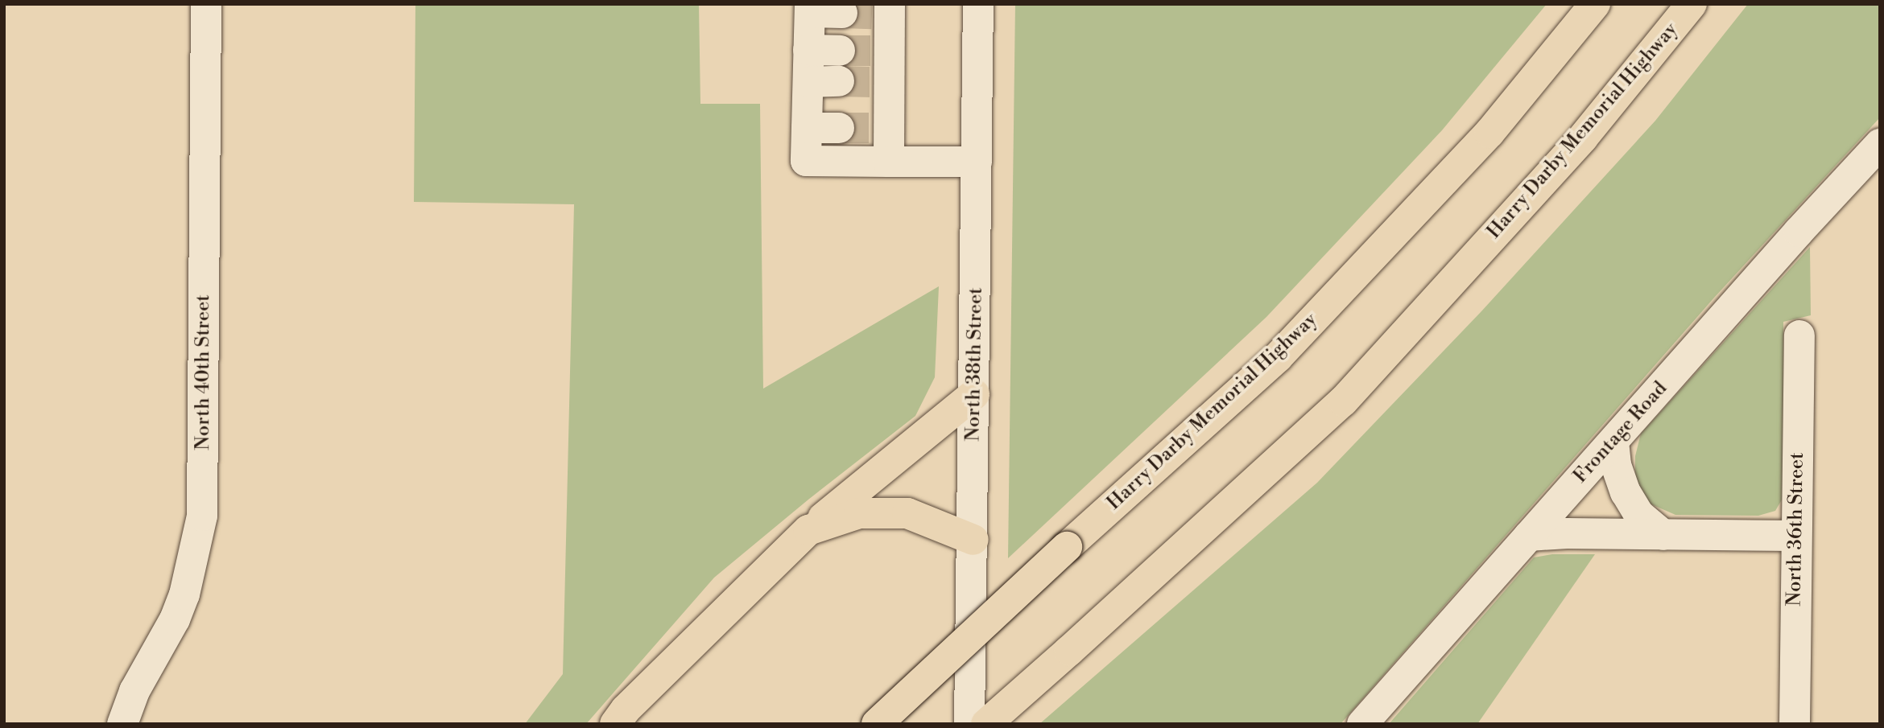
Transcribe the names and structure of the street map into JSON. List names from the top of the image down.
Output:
{
  "streets": {
    "highway": ["Harry Darby Memorial Highway"],
    "street": [
      "North 38th Street",
      "North 40th Street",
      "Frontage Road",
      "North 36th Street"
    ]
  }
}
